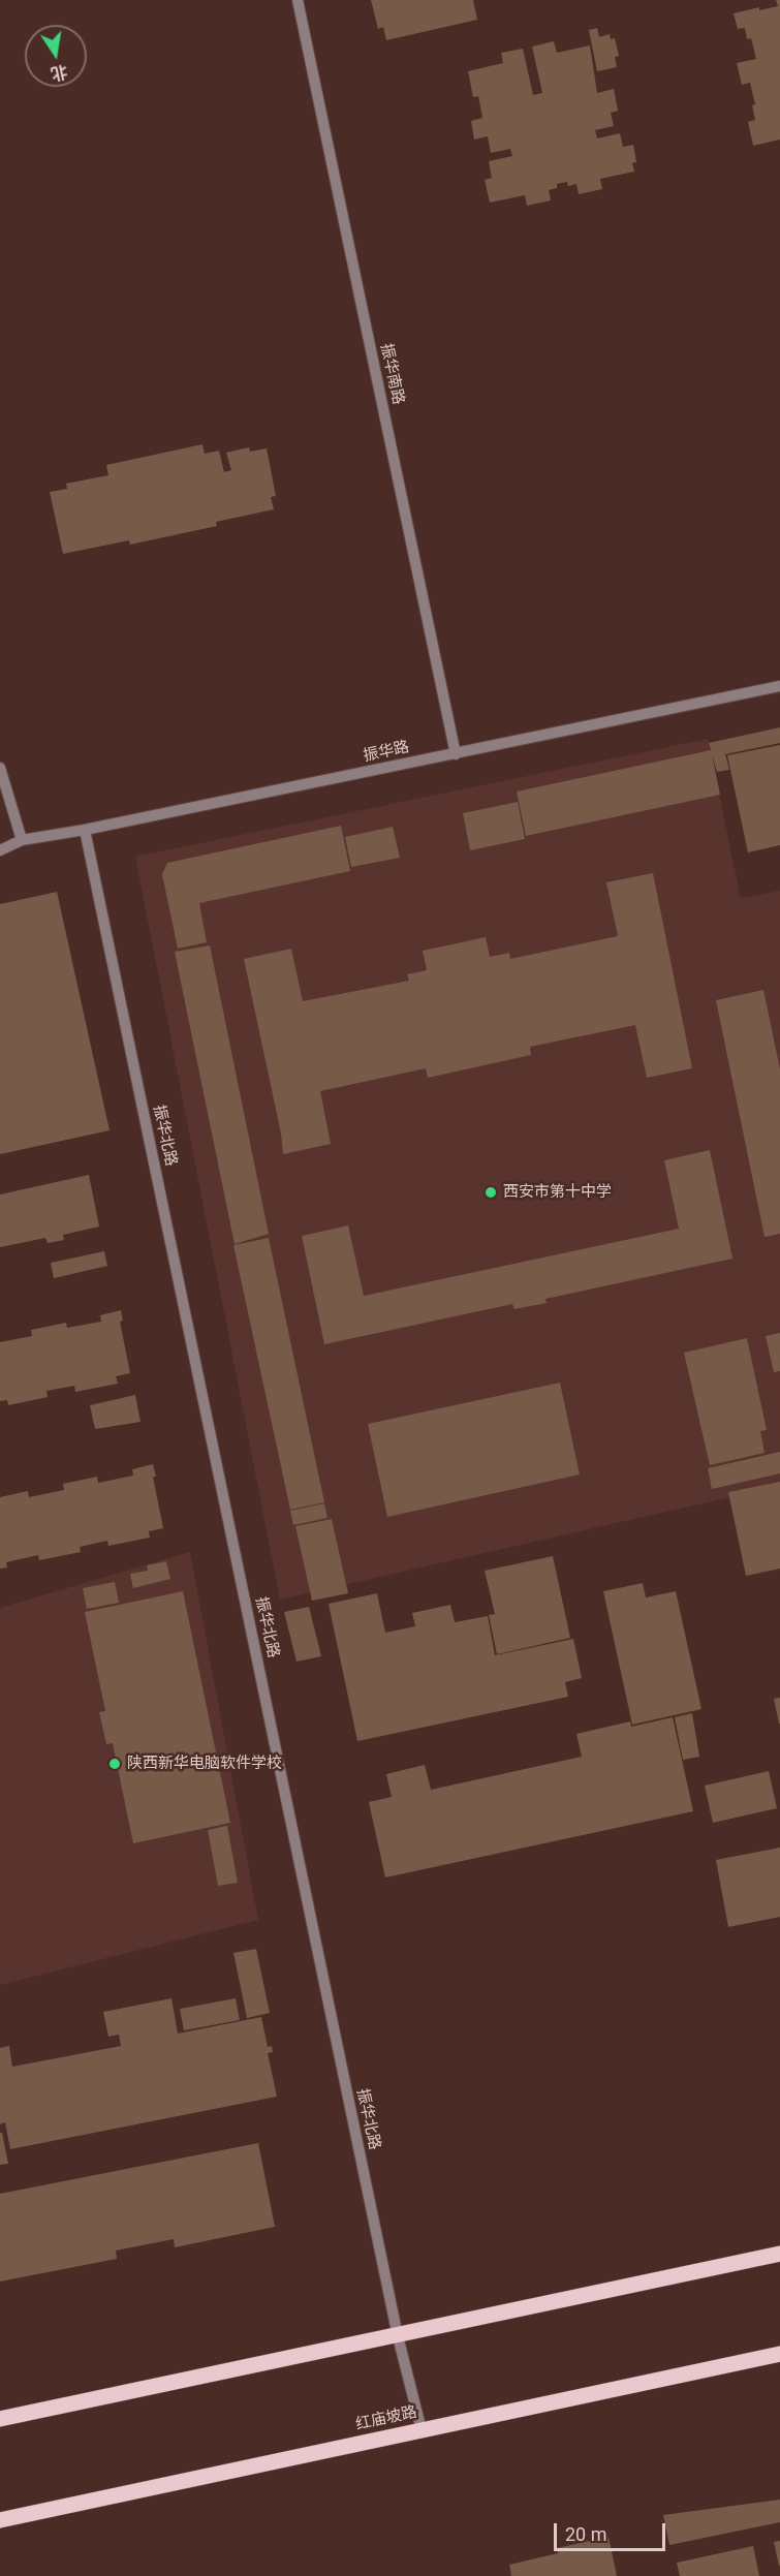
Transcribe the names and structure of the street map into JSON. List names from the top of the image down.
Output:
{
  "streets": {
    "main road": ["红庙坡路"],
    "street": ["振华南路", "振华路", "振华北路"]
  },
  "crossings": [
    ["振华南路", "振华路"],
    ["振华路", "振华北路"],
    ["振华北路", "红庙坡路"]
  ],
  "places": ["西安市第十中学", "陕西新华电脑软件学校"],
  "scale_bar": "20 m",
  "north": "bottom"
}
